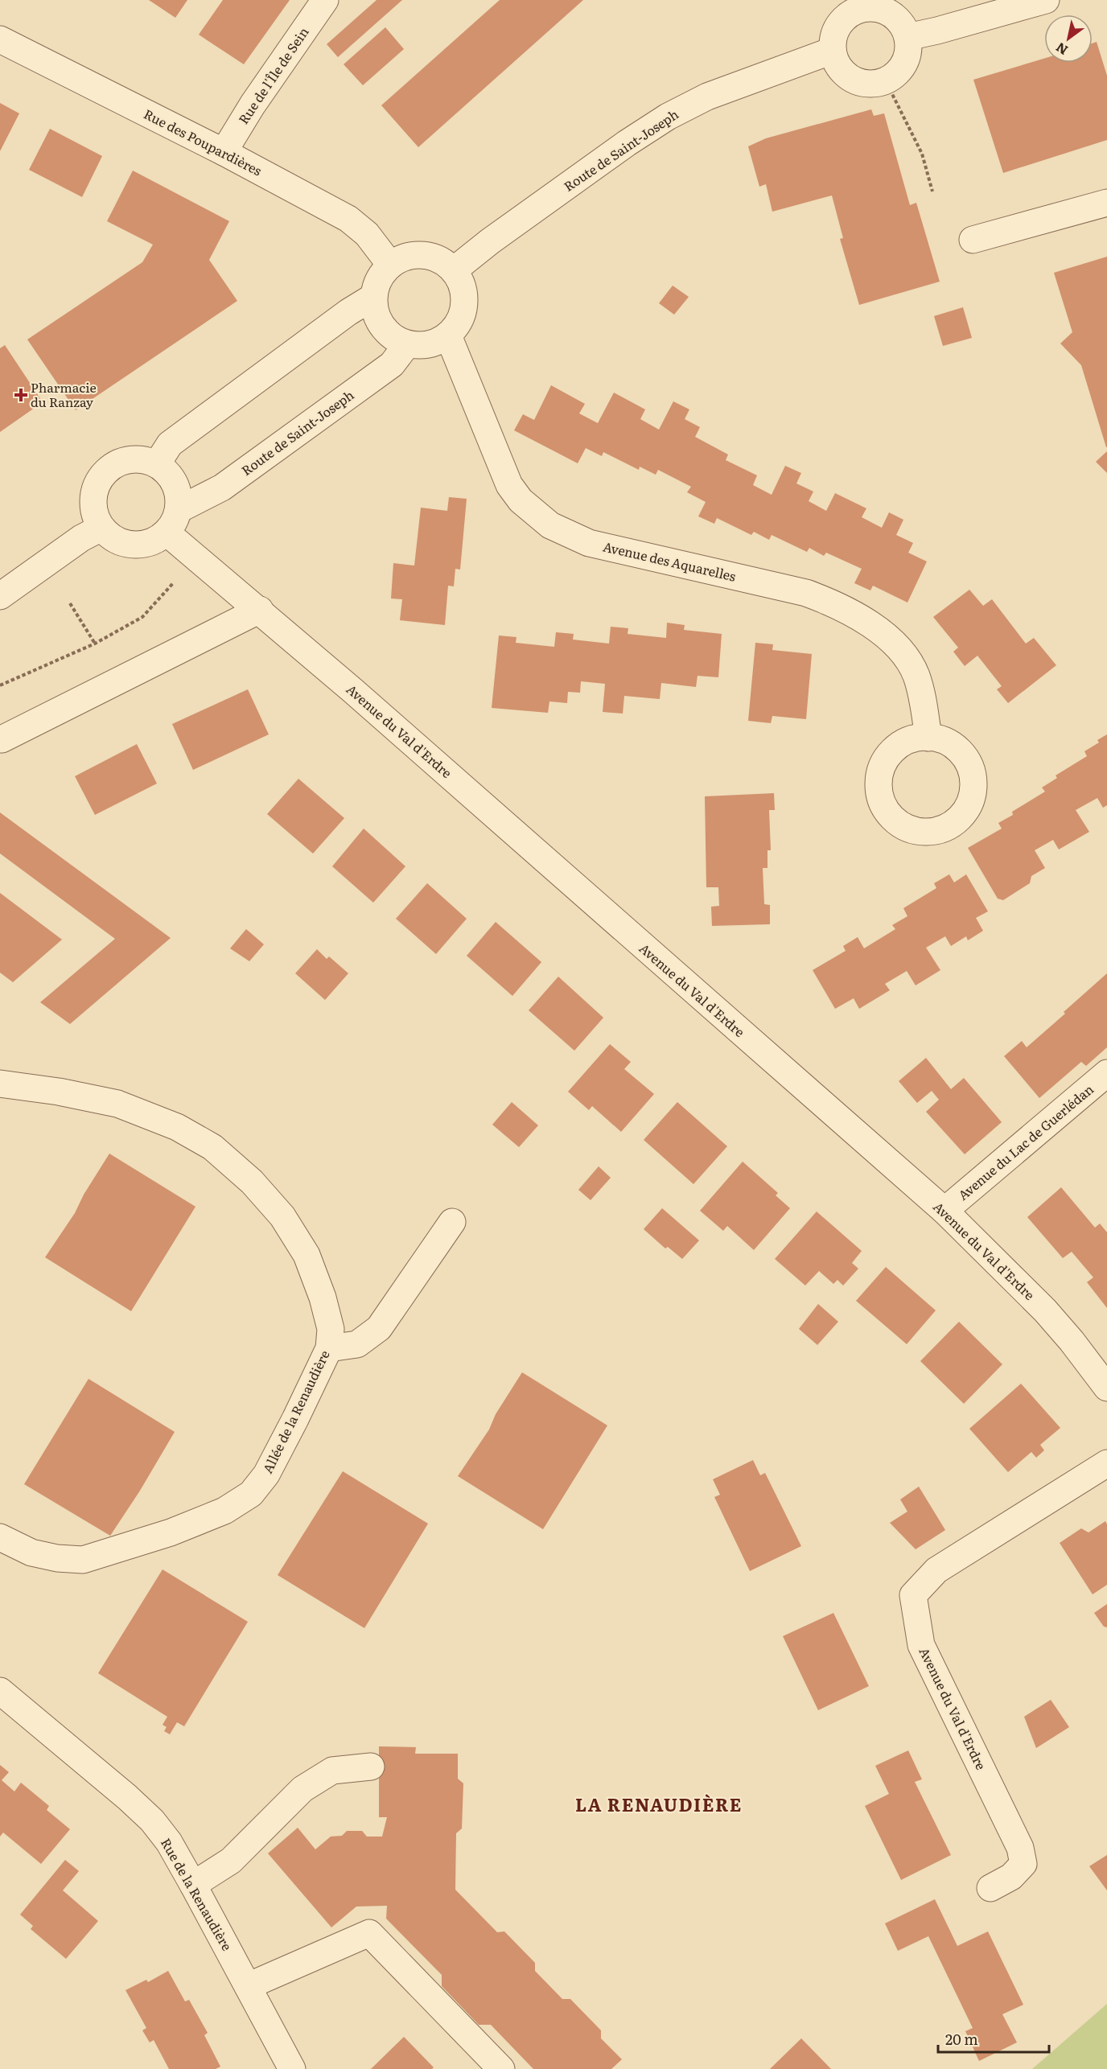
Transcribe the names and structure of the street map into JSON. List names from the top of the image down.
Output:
{
  "streets": {
    "street": [
      "Rue de l'Île de Sein",
      "Rue des Poupardières",
      "Route de Saint-Joseph",
      "Avenue des Aquarelles",
      "Avenue du Val d'Erdre",
      "Avenue du Lac de Guerlédan",
      "Allée de la Renaudière",
      "Rue de la Renaudière"
    ]
  },
  "crossings": [
    ["Rue de l'Île de Sein", "Rue des Poupardières"],
    ["Rue des Poupardières", "Route de Saint-Joseph"],
    ["Rue des Poupardières", "Avenue des Aquarelles"],
    ["Route de Saint-Joseph", "Avenue des Aquarelles"],
    ["Route de Saint-Joseph", "Avenue du Val d'Erdre"],
    ["Avenue du Val d'Erdre", "Avenue du Lac de Guerlédan"]
  ],
  "districts": ["LA RENAUDIÈRE"],
  "places": {
    "health": ["Pharmacie du Ranzay"]
  },
  "scale_bar": "20 m",
  "north": "bottom left"
}
